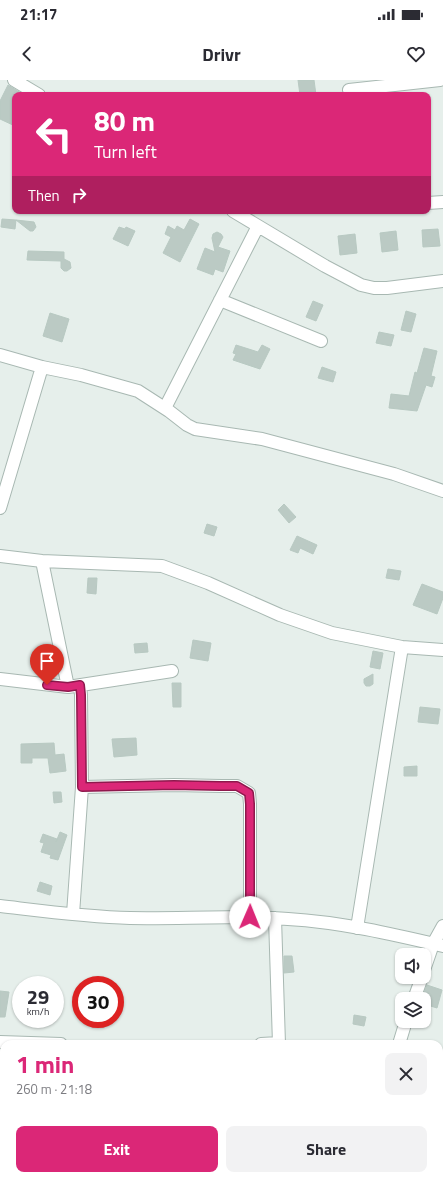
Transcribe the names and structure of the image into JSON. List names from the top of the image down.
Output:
{
  "page": {
    "status": "21:17",
    "header": "Drivr",
    "turn": ["80 m", "Turn left"],
    "then": "Then",
    "speed": "29 km/h",
    "limit": "30",
    "heading": ["1 min", "260 m · 21:18"],
    "buttons": ["Exit", "Share"]
  }
}
